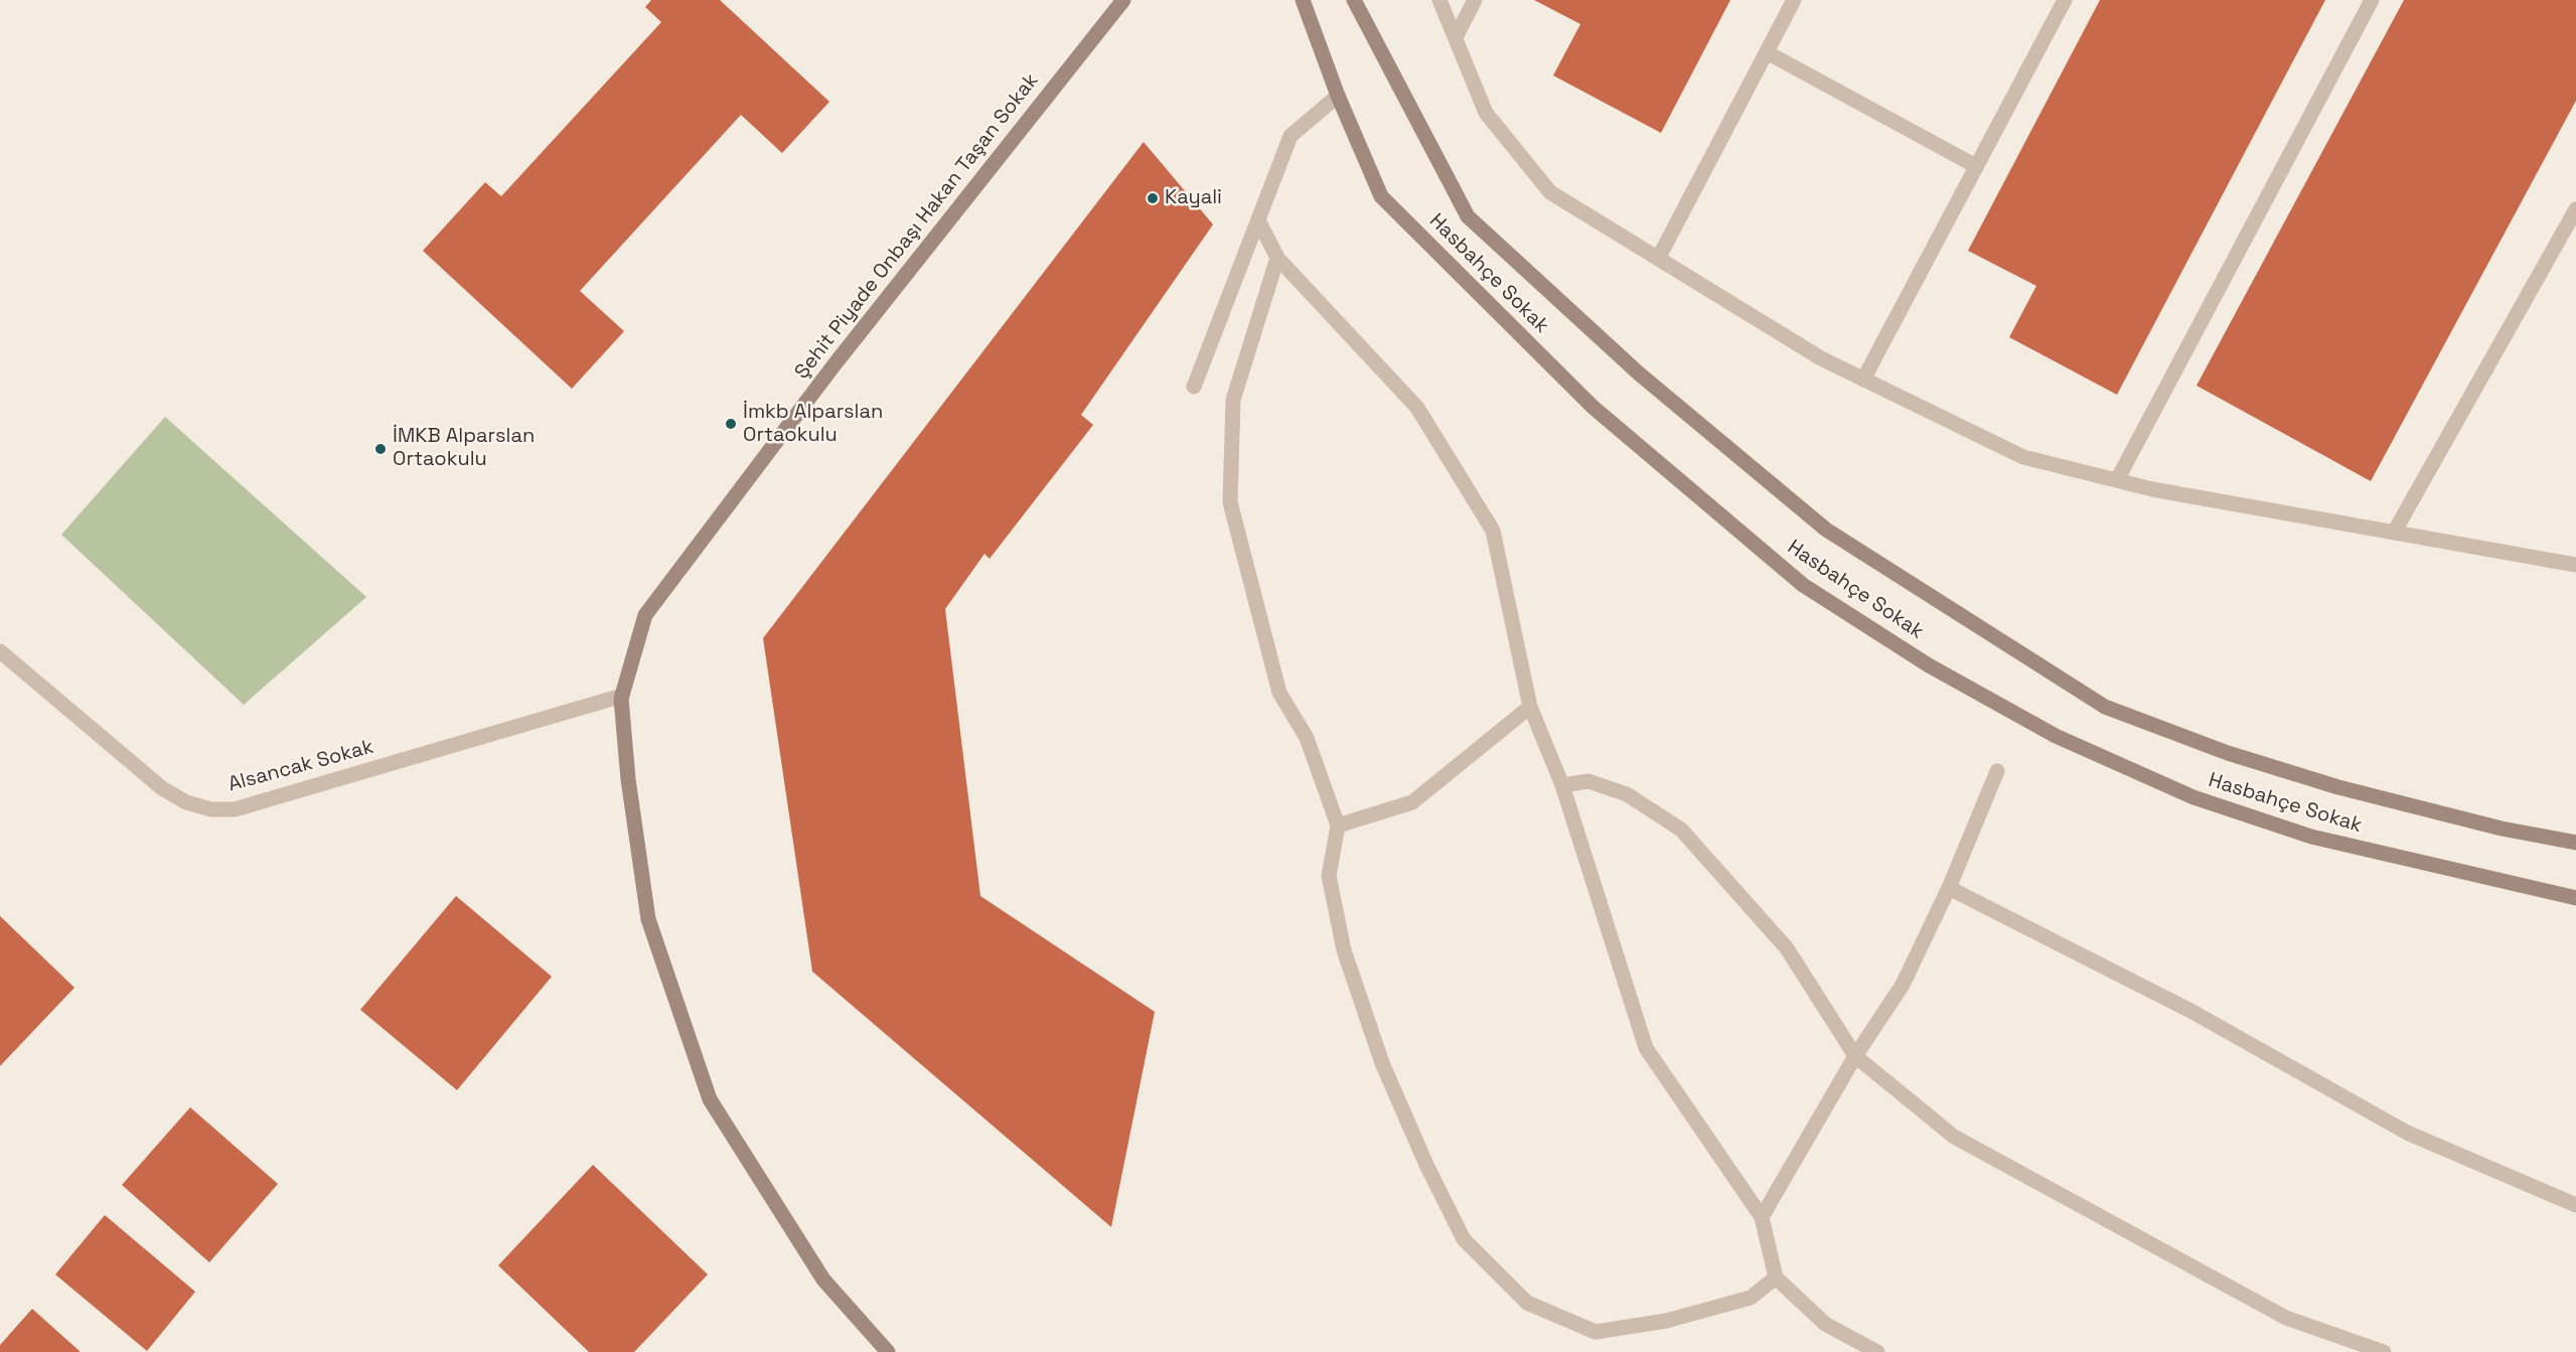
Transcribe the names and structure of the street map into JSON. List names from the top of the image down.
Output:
{
  "streets": {
    "main road": ["Şehit Piyade Onbaşı Hakan Taşan Sokak", "Hasbahçe Sokak"],
    "street": ["Alsancak Sokak"]
  },
  "crossings": [
    ["Şehit Piyade Onbaşı Hakan Taşan Sokak", "Alsancak Sokak"]
  ],
  "places": ["Kayali", "İmkb Alparslan Ortaokulu", "İMKB Alparslan Ortaokulu"]
}
